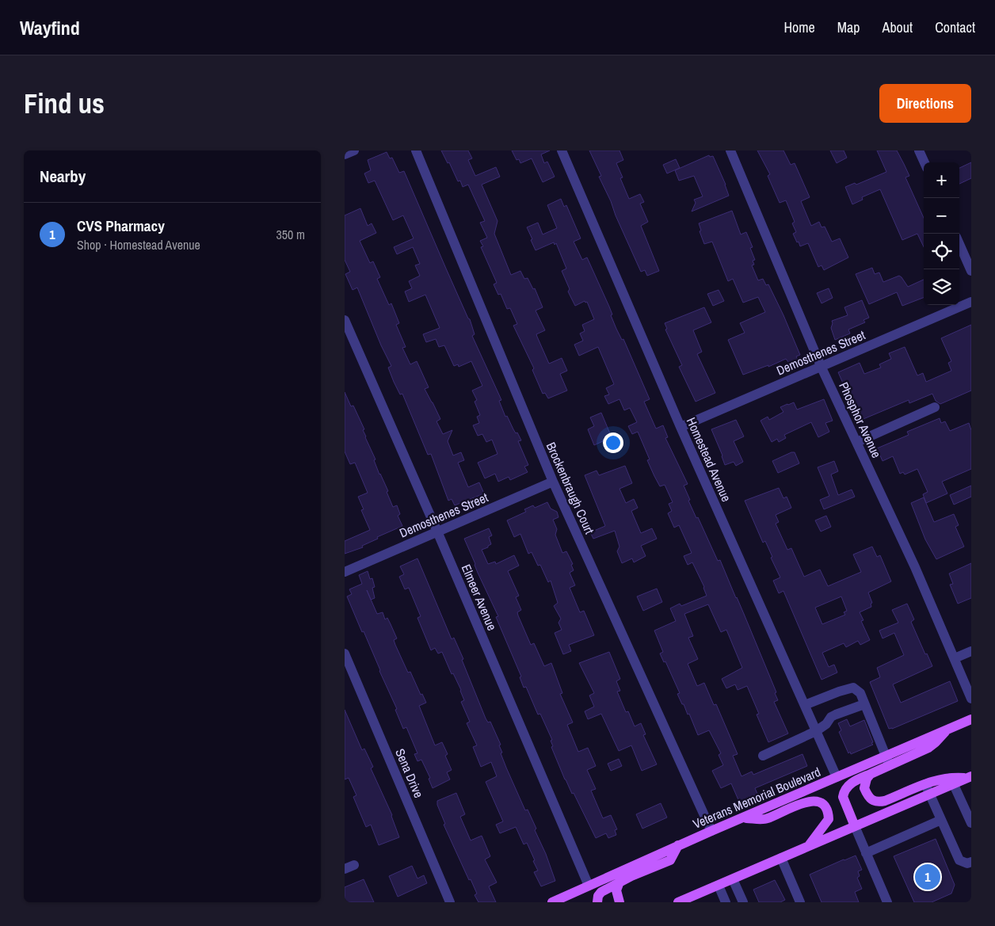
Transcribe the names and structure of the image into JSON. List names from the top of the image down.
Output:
{
  "streets": {
    "main road": ["Veterans Memorial Boulevard"],
    "street": [
      "Demosthenes Street",
      "Phosphor Avenue",
      "Homestead Avenue",
      "Brockenbraugh Court",
      "Elmeer Avenue",
      "Sena Drive"
    ]
  },
  "crossings": [
    ["Demosthenes Street", "Phosphor Avenue"],
    ["Demosthenes Street", "Homestead Avenue"],
    ["Demosthenes Street", "Brockenbraugh Court"],
    ["Demosthenes Street", "Elmeer Avenue"],
    ["Homestead Avenue", "Veterans Memorial Boulevard"],
    ["Brockenbraugh Court", "Veterans Memorial Boulevard"],
    ["Elmeer Avenue", "Veterans Memorial Boulevard"]
  ],
  "page": {
    "header": "Wayfind",
    "nav": [
      "Home",
      "Map",
      "About",
      "Contact"
    ],
    "buttons": "Directions",
    "title": "Find us",
    "heading": "Nearby",
    "map_buttons": ["+", "−"],
    "list": [
      {
        "mark": "1",
        "name": "CVS Pharmacy",
        "note": "Shop · Homestead Avenue",
        "value": "350 m"
      }
    ],
    "pins": "1"
  }
}
